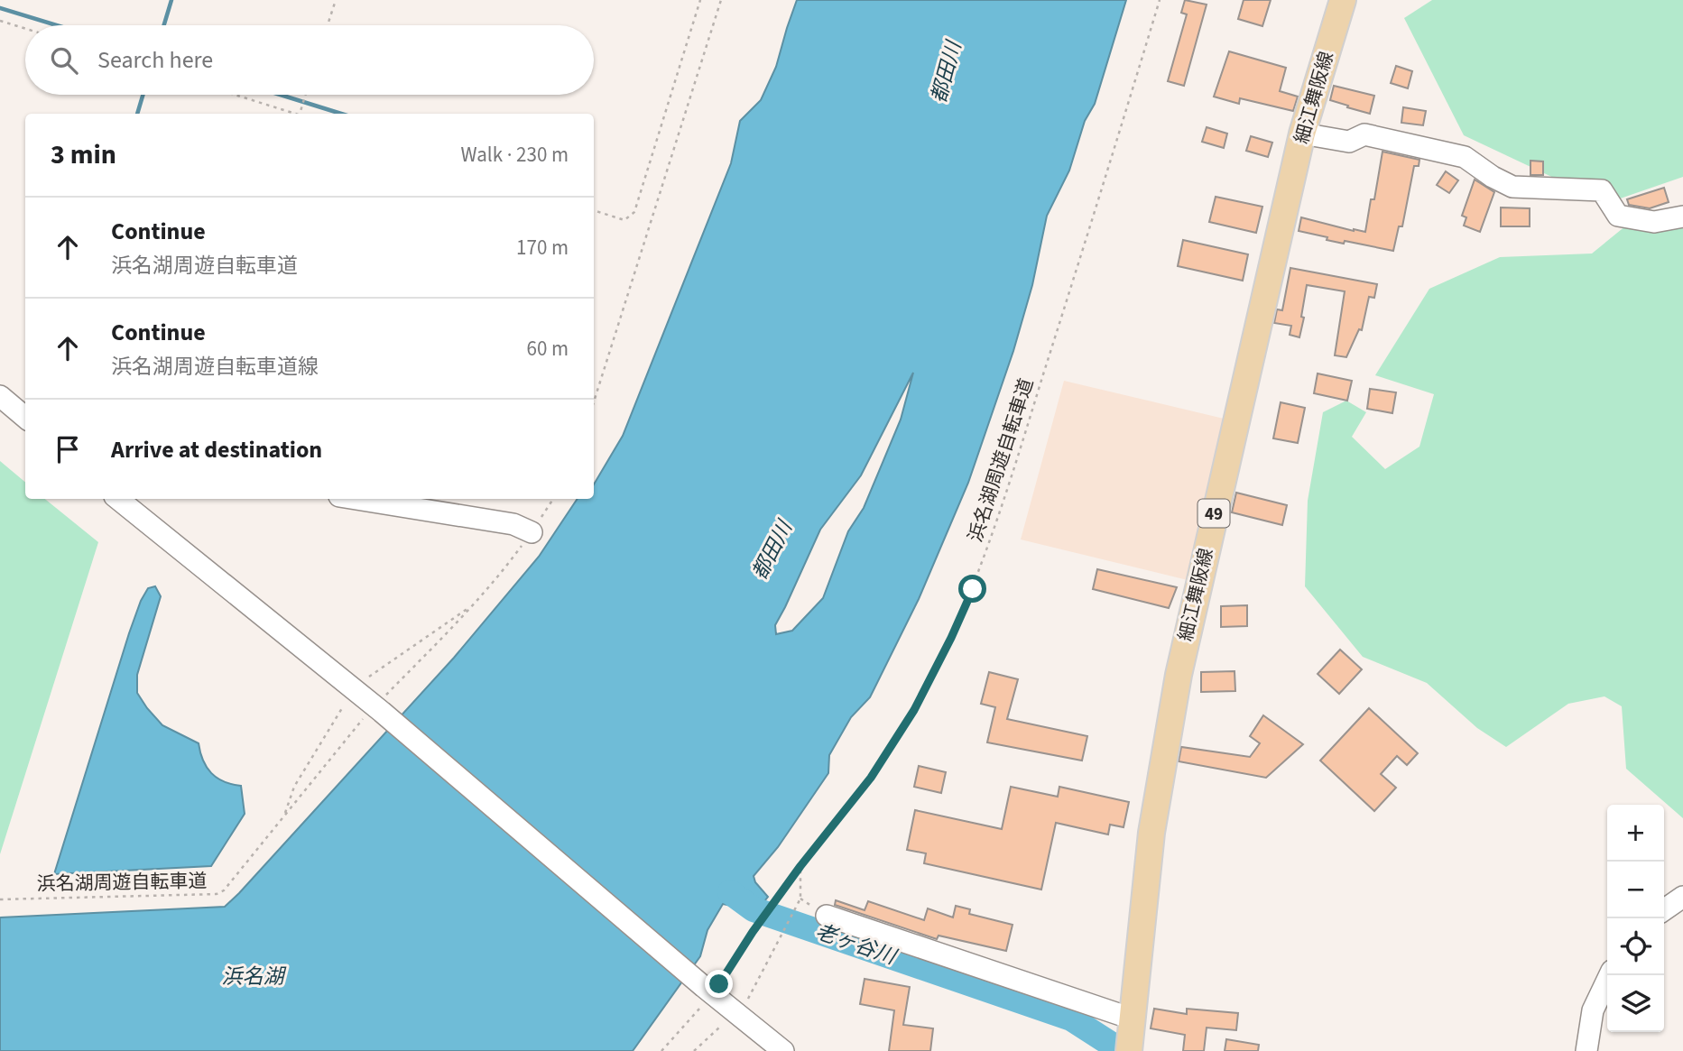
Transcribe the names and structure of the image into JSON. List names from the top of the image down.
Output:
{
  "streets": {
    "main road": ["細江舞阪線", "49"],
    "path": ["浜名湖周遊自転車道"]
  },
  "water": ["都田川", "老ヶ谷川", "浜名湖"],
  "page": {
    "search": "Search here",
    "heading": ["3 min", "Walk · 230 m"],
    "list": [
      ["Continue", "浜名湖周遊自転車道", "170 m"],
      ["Continue", "浜名湖周遊自転車道線", "60 m"],
      "Arrive at destination"
    ],
    "map_buttons": ["+", "−"]
  }
}
